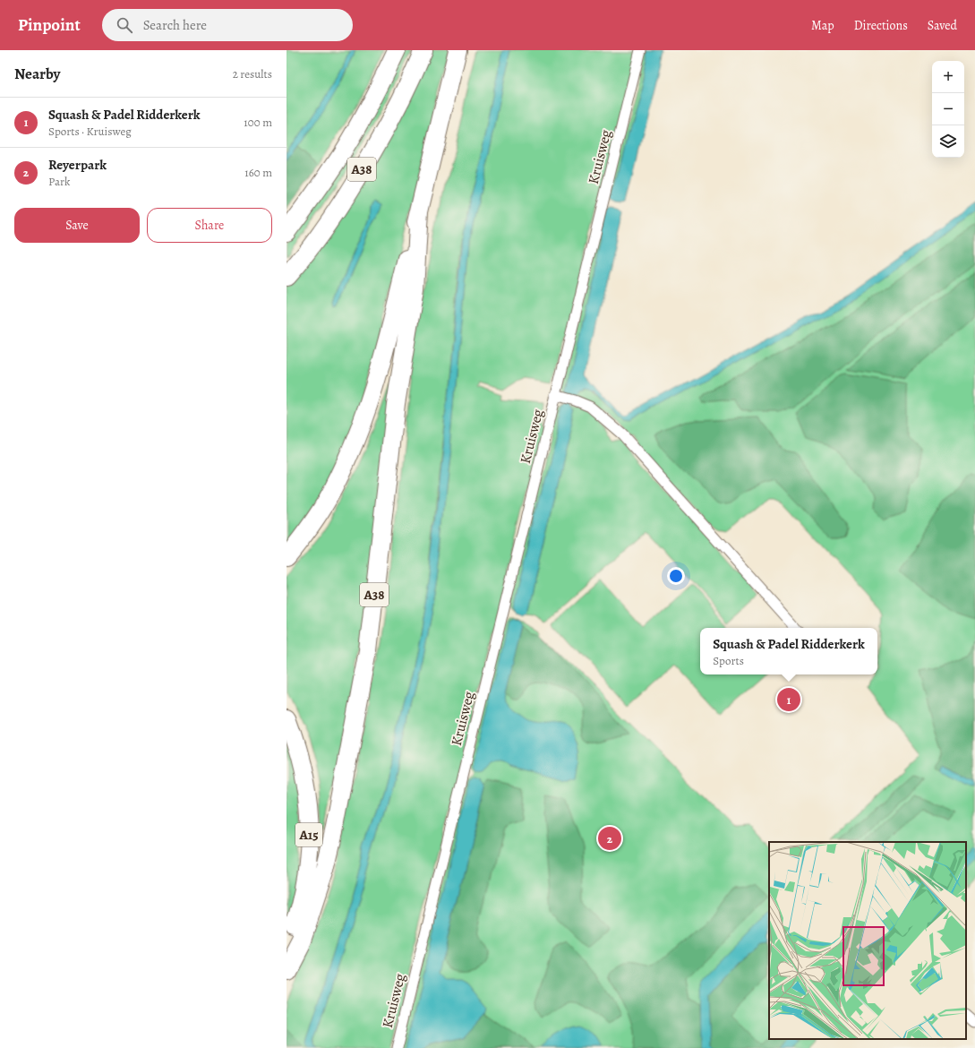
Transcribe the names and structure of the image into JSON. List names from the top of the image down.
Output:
{
  "streets": {
    "highway": ["A38", "A15"],
    "street": ["Kruisweg"]
  },
  "page": {
    "header": "Pinpoint",
    "search": "Search here",
    "nav": ["Map", "Directions", "Saved"],
    "heading": ["Nearby", "2 results"],
    "map_buttons": ["+", "−"],
    "list": [
      {
        "mark": "1",
        "name": "Squash & Padel Ridderkerk",
        "note": "Sports · Kruisweg",
        "value": "100 m"
      },
      {
        "mark": "2",
        "name": "Reyerpark",
        "note": "Park",
        "value": "160 m"
      }
    ],
    "buttons": ["Save", "Share"],
    "popup": ["Squash & Padel Ridderkerk", "Sports"],
    "pins": ["1", "2"]
  }
}
